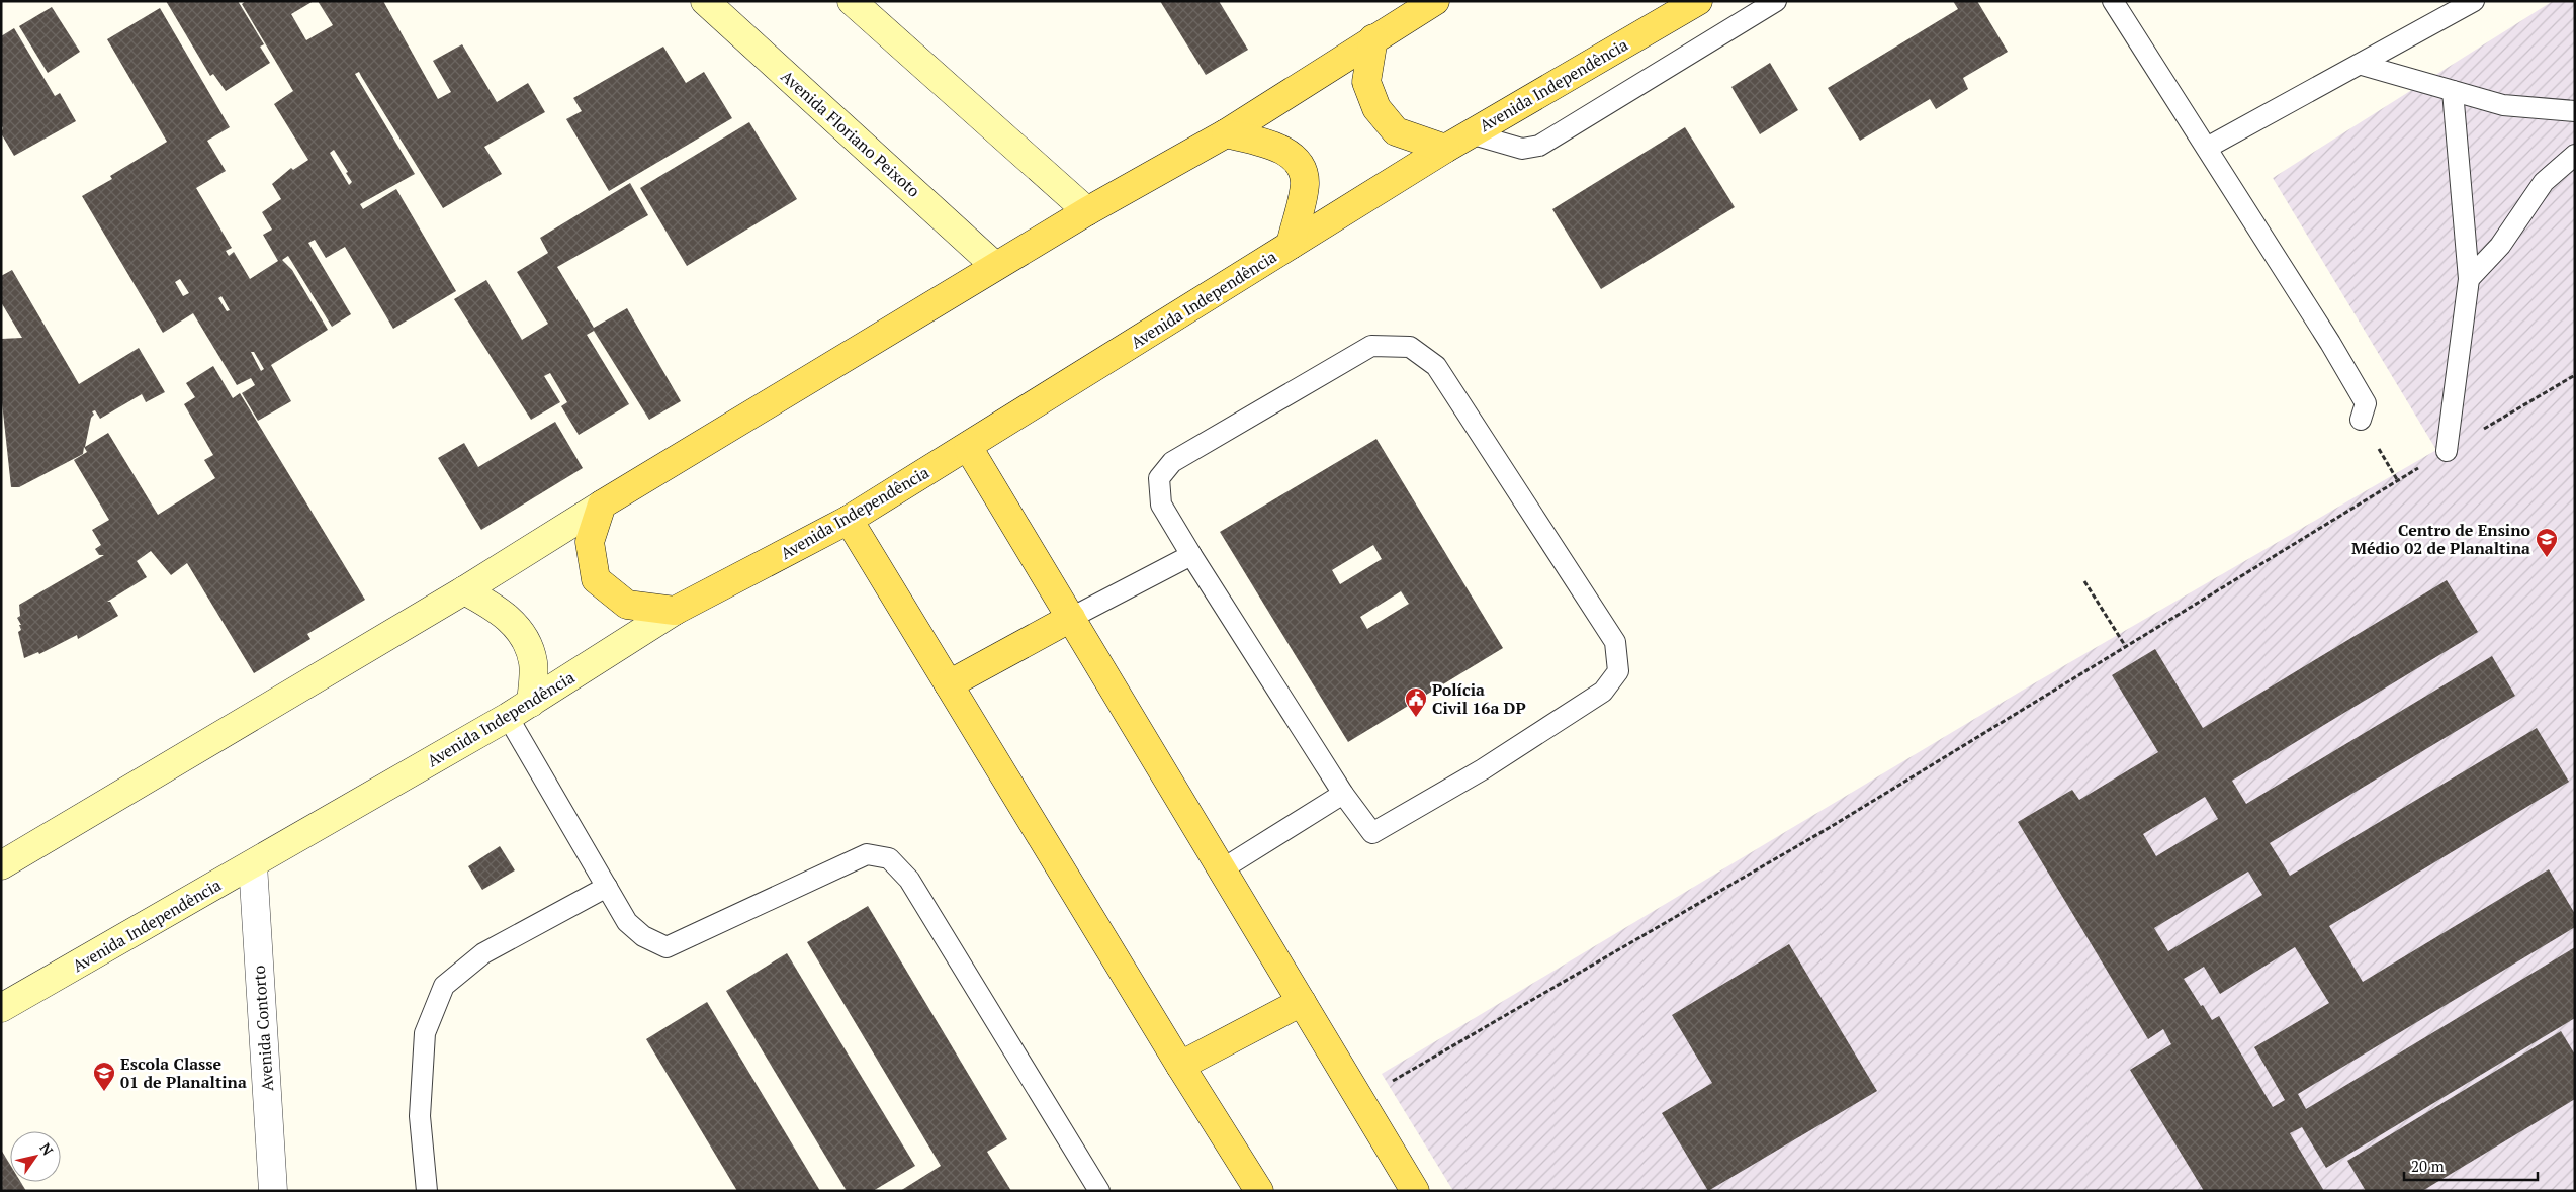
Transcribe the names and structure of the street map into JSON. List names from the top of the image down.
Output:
{
  "streets": {
    "main road": ["Avenida Independência"],
    "street": ["Avenida Floriano Peixoto", "Avenida Contorto"]
  },
  "crossings": [
    ["Avenida Independência", "Avenida Contorto"]
  ],
  "places": {
    "school or university": ["Centro de Ensino Médio 02 de Planaltina", "Escola Classe 01 de Planaltina"],
    "public building": ["Polícia Civil 16a DP"]
  },
  "scale_bar": "20 m",
  "north": "top right"
}
